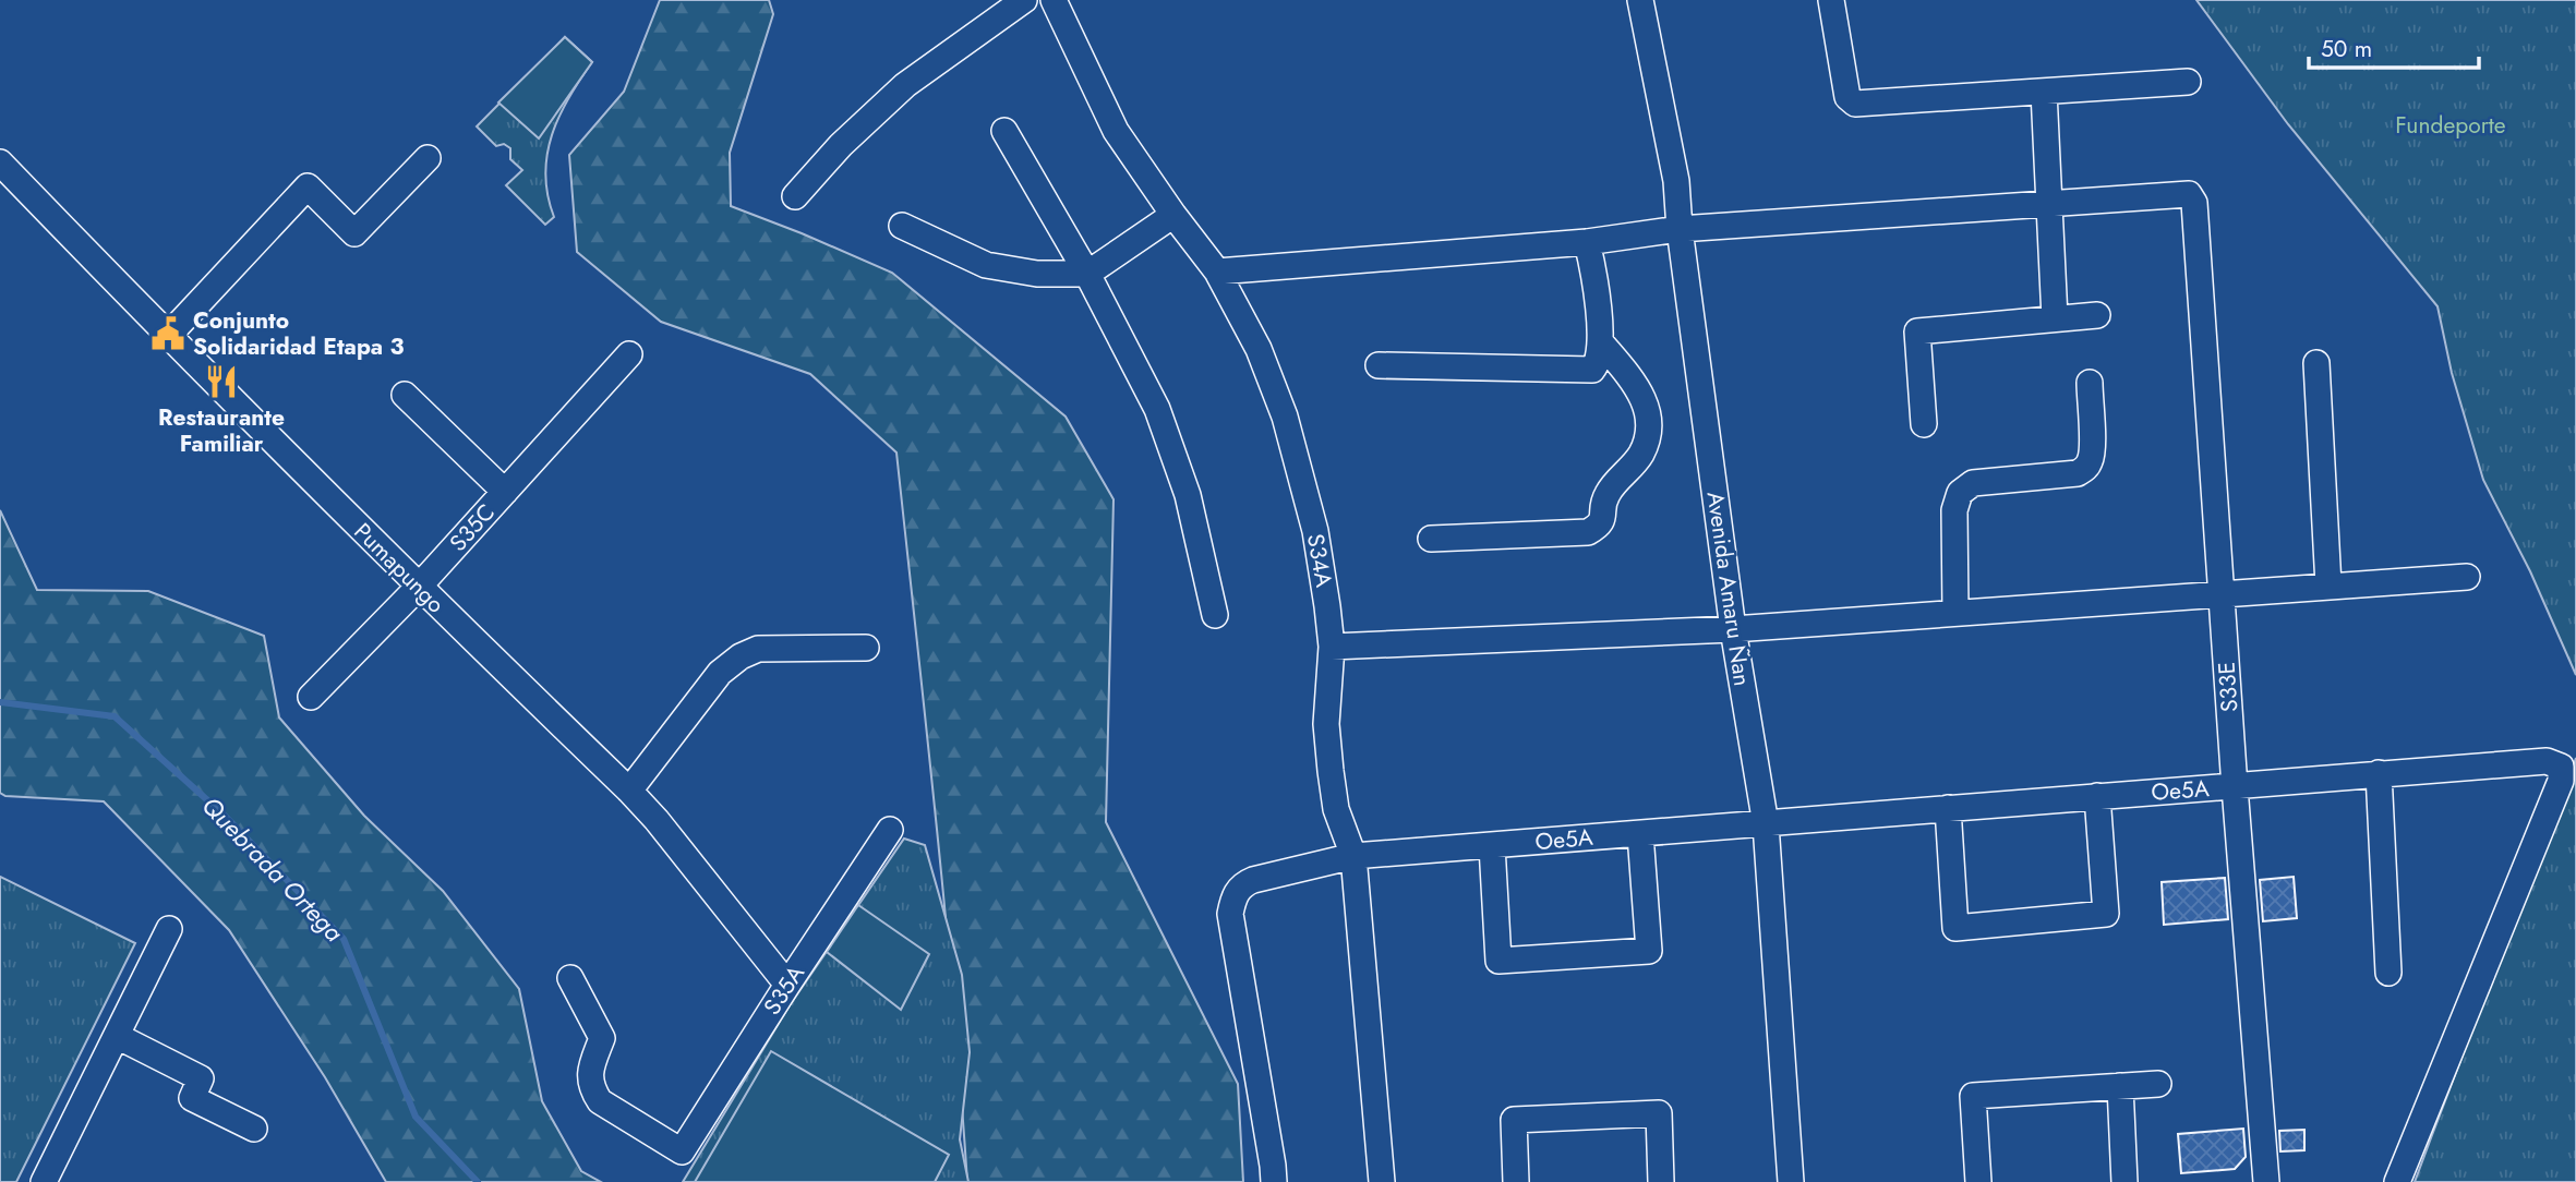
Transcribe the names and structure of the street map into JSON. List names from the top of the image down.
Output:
{
  "streets": {
    "street": [
      "S35C",
      "S34A",
      "Pumapungo",
      "Avenida Amaru Ñan",
      "S33E",
      "Oe5A",
      "S35A"
    ]
  },
  "crossings": [
    ["S35C", "Pumapungo"],
    ["S34A", "Oe5A"],
    ["Pumapungo", "S35A"],
    ["Avenida Amaru Ñan", "Oe5A"],
    ["S33E", "Oe5A"]
  ],
  "water": ["Quebrada Ortega"],
  "parks": ["Fundeporte"],
  "places": {
    "public building": ["Conjunto Solidaridad Etapa 3"],
    "restaurant": ["Restaurante Familiar"]
  },
  "scale_bar": "50 m"
}
